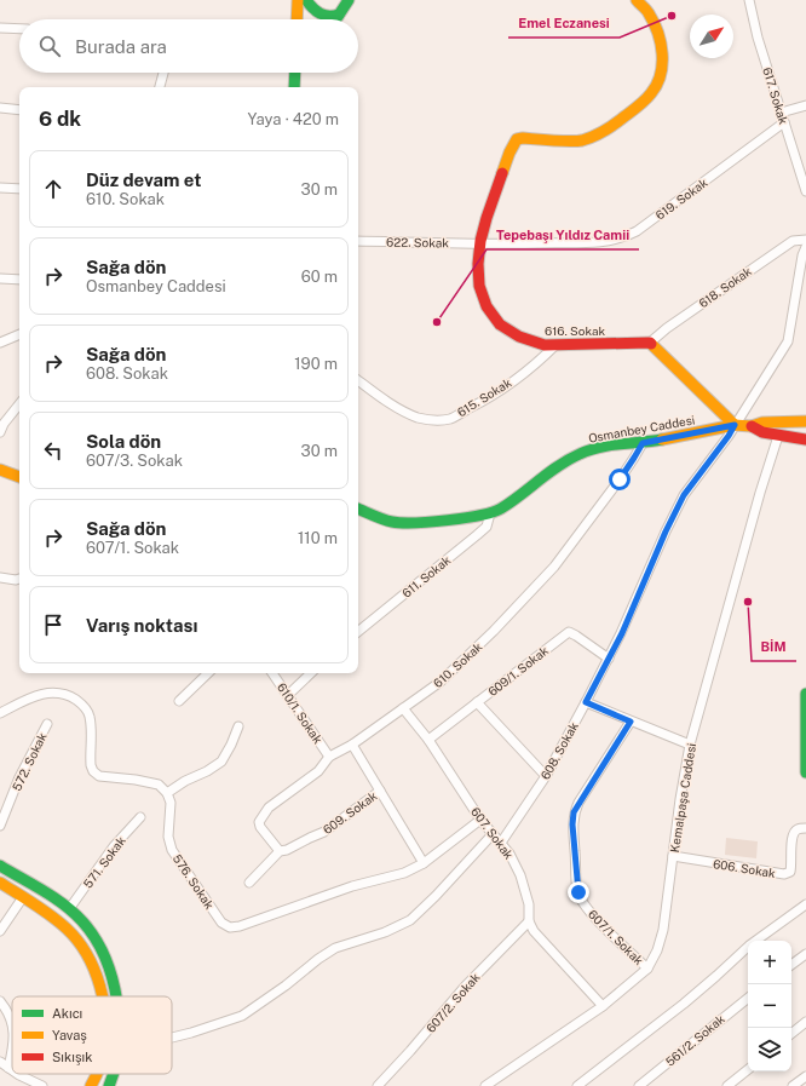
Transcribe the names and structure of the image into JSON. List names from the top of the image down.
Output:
{
  "streets": {
    "main road": ["616. Sokak", "Osmanbey Caddesi"],
    "street": [
      "617. Sokak",
      "619. Sokak",
      "622. Sokak",
      "618. Sokak",
      "615. Sokak",
      "611. Sokak",
      "610. Sokak",
      "609/1. Sokak",
      "610/1. Sokak",
      "608. Sokak",
      "572. Sokak",
      "Kemalpaşa Caddesi",
      "609. Sokak",
      "607. Sokak",
      "571. Sokak",
      "606. Sokak",
      "576. Sokak",
      "607/1. Sokak",
      "607/2. Sokak",
      "561/2. Sokak"
    ]
  },
  "crossings": [
    ["617. Sokak", "619. Sokak"],
    ["619. Sokak", "622. Sokak"],
    ["619. Sokak", "616. Sokak"],
    ["622. Sokak", "616. Sokak"],
    ["618. Sokak", "616. Sokak"],
    ["616. Sokak", "615. Sokak"],
    ["Osmanbey Caddesi", "611. Sokak"],
    ["Osmanbey Caddesi", "610. Sokak"],
    ["Osmanbey Caddesi", "608. Sokak"],
    ["610. Sokak", "610/1. Sokak"],
    ["610. Sokak", "609. Sokak"],
    ["610. Sokak", "607. Sokak"],
    ["609/1. Sokak", "608. Sokak"],
    ["609/1. Sokak", "607. Sokak"],
    ["608. Sokak", "607. Sokak"],
    ["Kemalpaşa Caddesi", "606. Sokak"],
    ["Kemalpaşa Caddesi", "607/1. Sokak"],
    ["607. Sokak", "576. Sokak"],
    ["607. Sokak", "607/2. Sokak"]
  ],
  "places": ["Emel Eczanesi", "Tepebaşı Yıldız Camii", "BİM"],
  "legend": ["Akıcı", "Yavaş", "Sıkışık"],
  "north": "top right",
  "page": {
    "search": "Burada ara",
    "heading": ["6 dk", "Yaya · 420 m"],
    "list": [
      ["Düz devam et", "610. Sokak", "30 m"],
      ["Sağa dön", "Osmanbey Caddesi", "60 m"],
      ["Sağa dön", "608. Sokak", "190 m"],
      ["Sola dön", "607/3. Sokak", "30 m"],
      ["Sağa dön", "607/1. Sokak", "110 m"],
      "Varış noktası"
    ],
    "map_buttons": ["+", "−"]
  }
}
